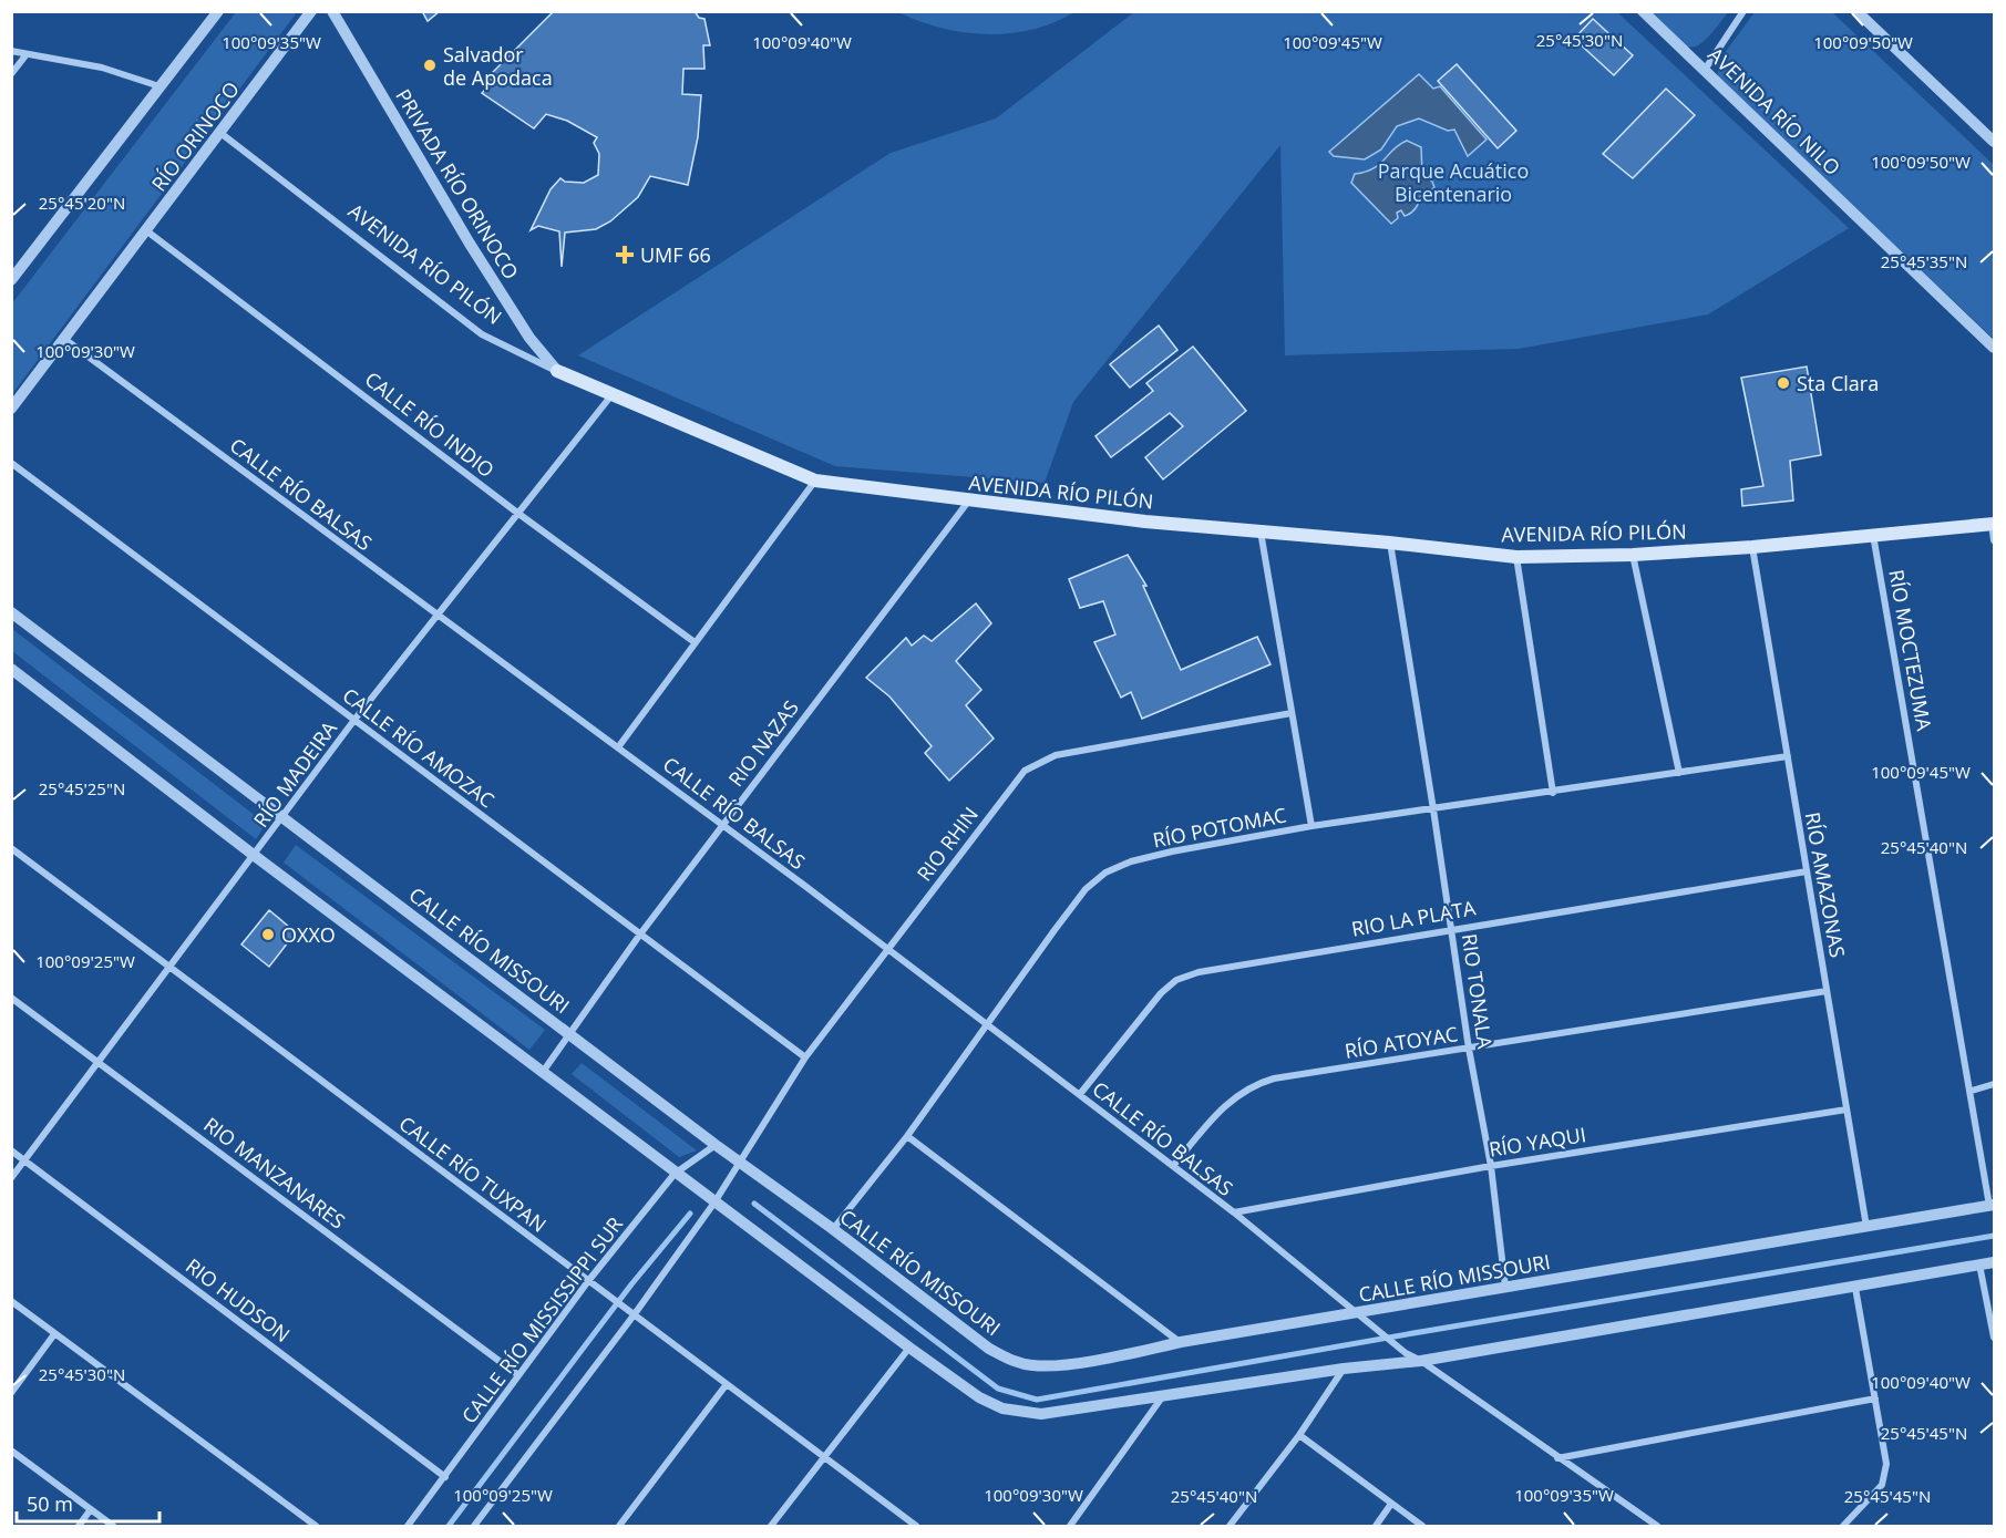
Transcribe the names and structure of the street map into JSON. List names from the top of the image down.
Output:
{
  "streets": {
    "main road": ["AVENIDA RÍO PILÓN"],
    "street": [
      "AVENIDA RÍO NILO",
      "RÍO ORINOCO",
      "PRIVADA RÍO ORINOCO",
      "CALLE RÍO INDIO",
      "CALLE RÍO BALSAS",
      "RÍO MOCTEZUMA",
      "RIO NAZAS",
      "CALLE RÍO AMOZAC",
      "RÍO MADEIRA",
      "RÍO POTOMAC",
      "RIO RHIN",
      "RÍO AMAZONAS",
      "RIO LA PLATA",
      "CALLE RÍO MISSOURI",
      "RIO TONALA",
      "RÍO ATOYAC",
      "RÍO YAQUI",
      "RIO MANZANARES",
      "CALLE RÍO TUXPAN",
      "RIO HUDSON",
      "CALLE RÍO MISSISSIPPI SUR"
    ]
  },
  "crossings": [
    ["RÍO ORINOCO", "AVENIDA RÍO PILÓN"],
    ["RÍO ORINOCO", "CALLE RÍO INDIO"],
    ["RÍO ORINOCO", "CALLE RÍO BALSAS"],
    ["PRIVADA RÍO ORINOCO", "AVENIDA RÍO PILÓN"],
    ["AVENIDA RÍO PILÓN", "RÍO MOCTEZUMA"],
    ["AVENIDA RÍO PILÓN", "RIO NAZAS"],
    ["AVENIDA RÍO PILÓN", "RÍO MADEIRA"],
    ["AVENIDA RÍO PILÓN", "RÍO AMAZONAS"],
    ["AVENIDA RÍO PILÓN", "RIO TONALA"],
    ["CALLE RÍO INDIO", "RÍO MADEIRA"],
    ["CALLE RÍO BALSAS", "RIO NAZAS"],
    ["CALLE RÍO BALSAS", "RÍO MADEIRA"],
    ["CALLE RÍO BALSAS", "RÍO POTOMAC"],
    ["CALLE RÍO BALSAS", "RIO RHIN"],
    ["CALLE RÍO BALSAS", "RIO LA PLATA"],
    ["CALLE RÍO BALSAS", "CALLE RÍO MISSOURI"],
    ["CALLE RÍO BALSAS", "RÍO ATOYAC"],
    ["CALLE RÍO BALSAS", "RÍO YAQUI"],
    ["RÍO MOCTEZUMA", "CALLE RÍO MISSOURI"],
    ["RIO NAZAS", "CALLE RÍO AMOZAC"],
    ["RIO NAZAS", "CALLE RÍO MISSOURI"],
    ["CALLE RÍO AMOZAC", "RÍO MADEIRA"],
    ["CALLE RÍO AMOZAC", "RIO RHIN"],
    ["RÍO MADEIRA", "CALLE RÍO MISSOURI"],
    ["RÍO MADEIRA", "RIO MANZANARES"],
    ["RÍO MADEIRA", "CALLE RÍO TUXPAN"],
    ["RÍO MADEIRA", "RIO HUDSON"],
    ["RÍO POTOMAC", "RÍO AMAZONAS"],
    ["RÍO POTOMAC", "CALLE RÍO MISSOURI"],
    ["RÍO POTOMAC", "RIO TONALA"],
    ["RIO RHIN", "CALLE RÍO MISSOURI"],
    ["RIO RHIN", "CALLE RÍO TUXPAN"],
    ["RÍO AMAZONAS", "RIO LA PLATA"],
    ["RÍO AMAZONAS", "CALLE RÍO MISSOURI"],
    ["RÍO AMAZONAS", "RÍO ATOYAC"],
    ["RÍO AMAZONAS", "RÍO YAQUI"],
    ["RIO LA PLATA", "RIO TONALA"],
    ["CALLE RÍO MISSOURI", "RIO TONALA"],
    ["CALLE RÍO MISSOURI", "CALLE RÍO MISSISSIPPI SUR"],
    ["RIO TONALA", "RÍO ATOYAC"],
    ["RIO TONALA", "RÍO YAQUI"],
    ["RIO MANZANARES", "CALLE RÍO MISSISSIPPI SUR"],
    ["CALLE RÍO TUXPAN", "CALLE RÍO MISSISSIPPI SUR"],
    ["RIO HUDSON", "CALLE RÍO MISSISSIPPI SUR"]
  ],
  "parks": ["Parque Acuático Bicentenario"],
  "places": {
    "other": ["Salvador de Apodaca", "Sta Clara", "OXXO"],
    "health": ["UMF 66"]
  },
  "scale_bar": "50 m",
  "coordinates": [
    "25°45'30\"N",
    "100°09'50\"W",
    "100°09'35\"W",
    "100°09'40\"W",
    "100°09'45\"W",
    "25°45'20\"N",
    "25°45'35\"N",
    "100°09'30\"W",
    "25°45'25\"N",
    "25°45'40\"N",
    "100°09'25\"W",
    "25°45'45\"N"
  ]
}
